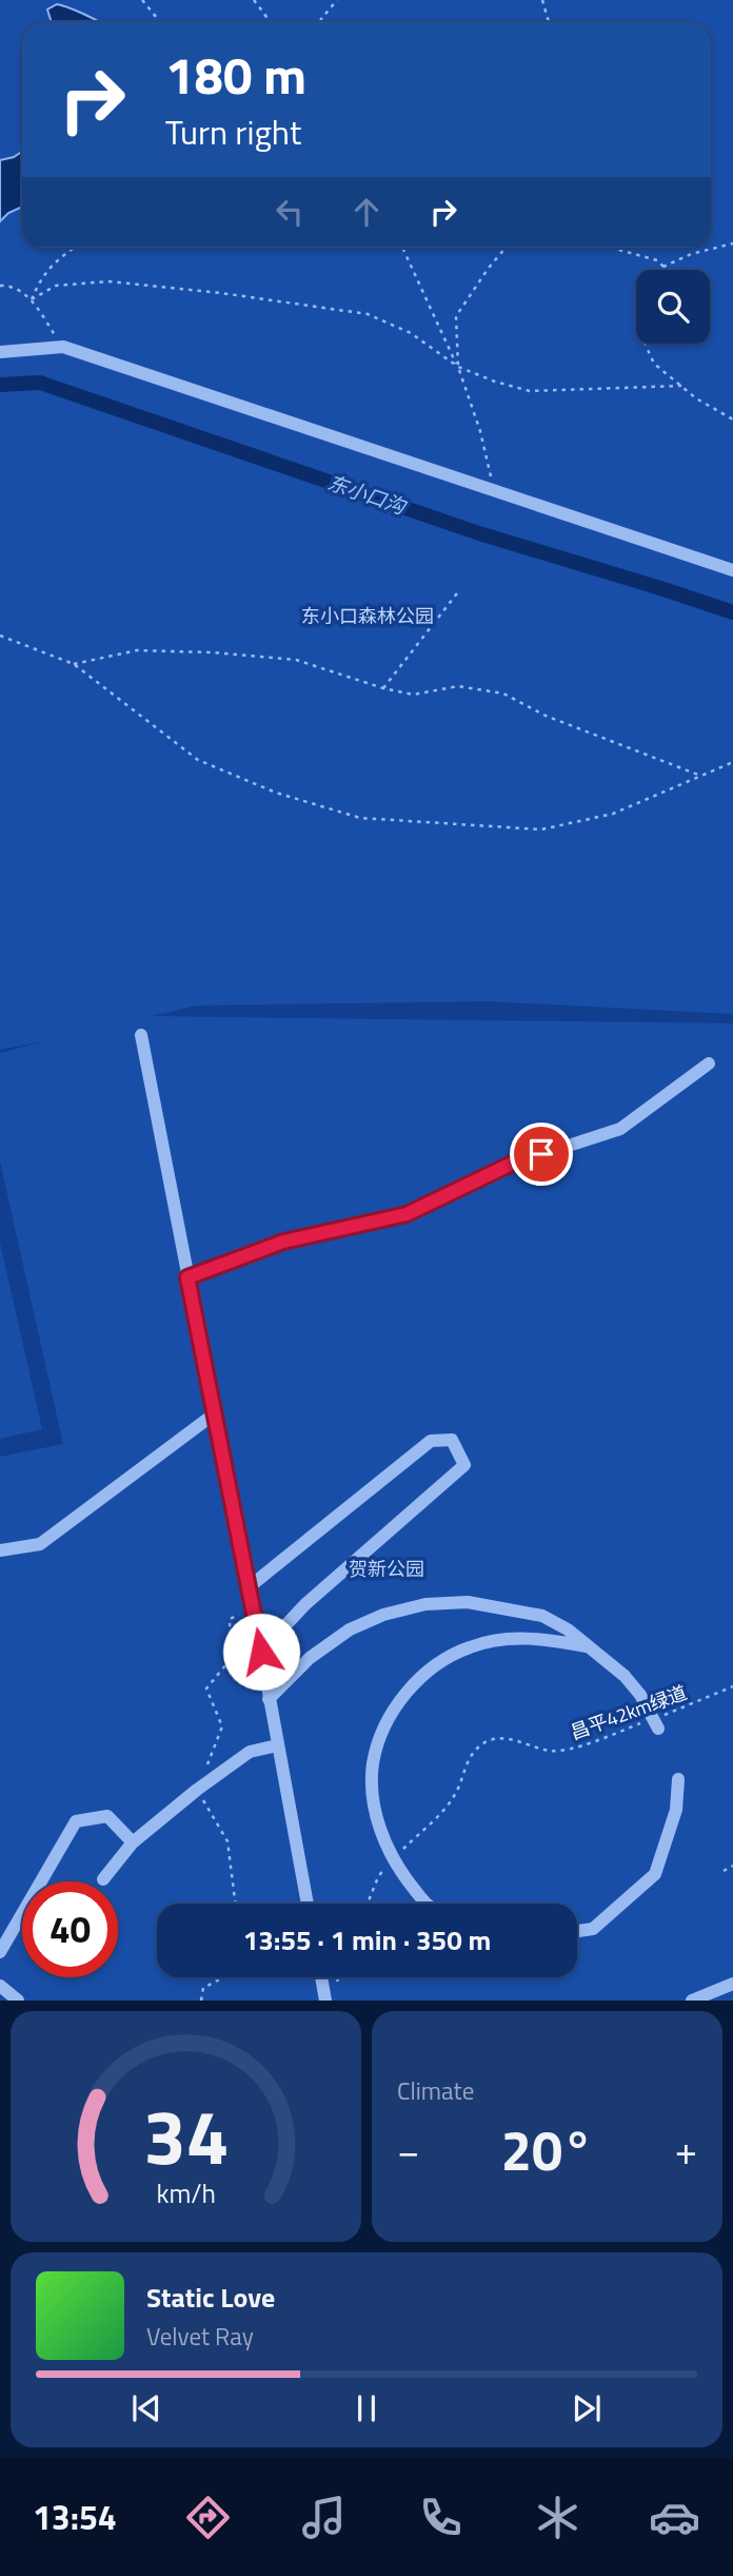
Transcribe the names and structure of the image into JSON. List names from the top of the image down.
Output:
{
  "streets": {
    "path": ["昌平42km绿道"]
  },
  "water": ["东小口沟"],
  "parks": ["东小口森林公园", "贺新公园"],
  "page": {
    "turn": ["180 m", "Turn right"],
    "limit": "40",
    "trip": "13:55 · 1 min · 350 m",
    "tile": "Climate",
    "heat": ["−", "20°", "+"],
    "song": ["Static Love", "Velvet Ray"],
    "tabs": "13:54",
    "gauge": ["34", "km/h"]
  }
}
